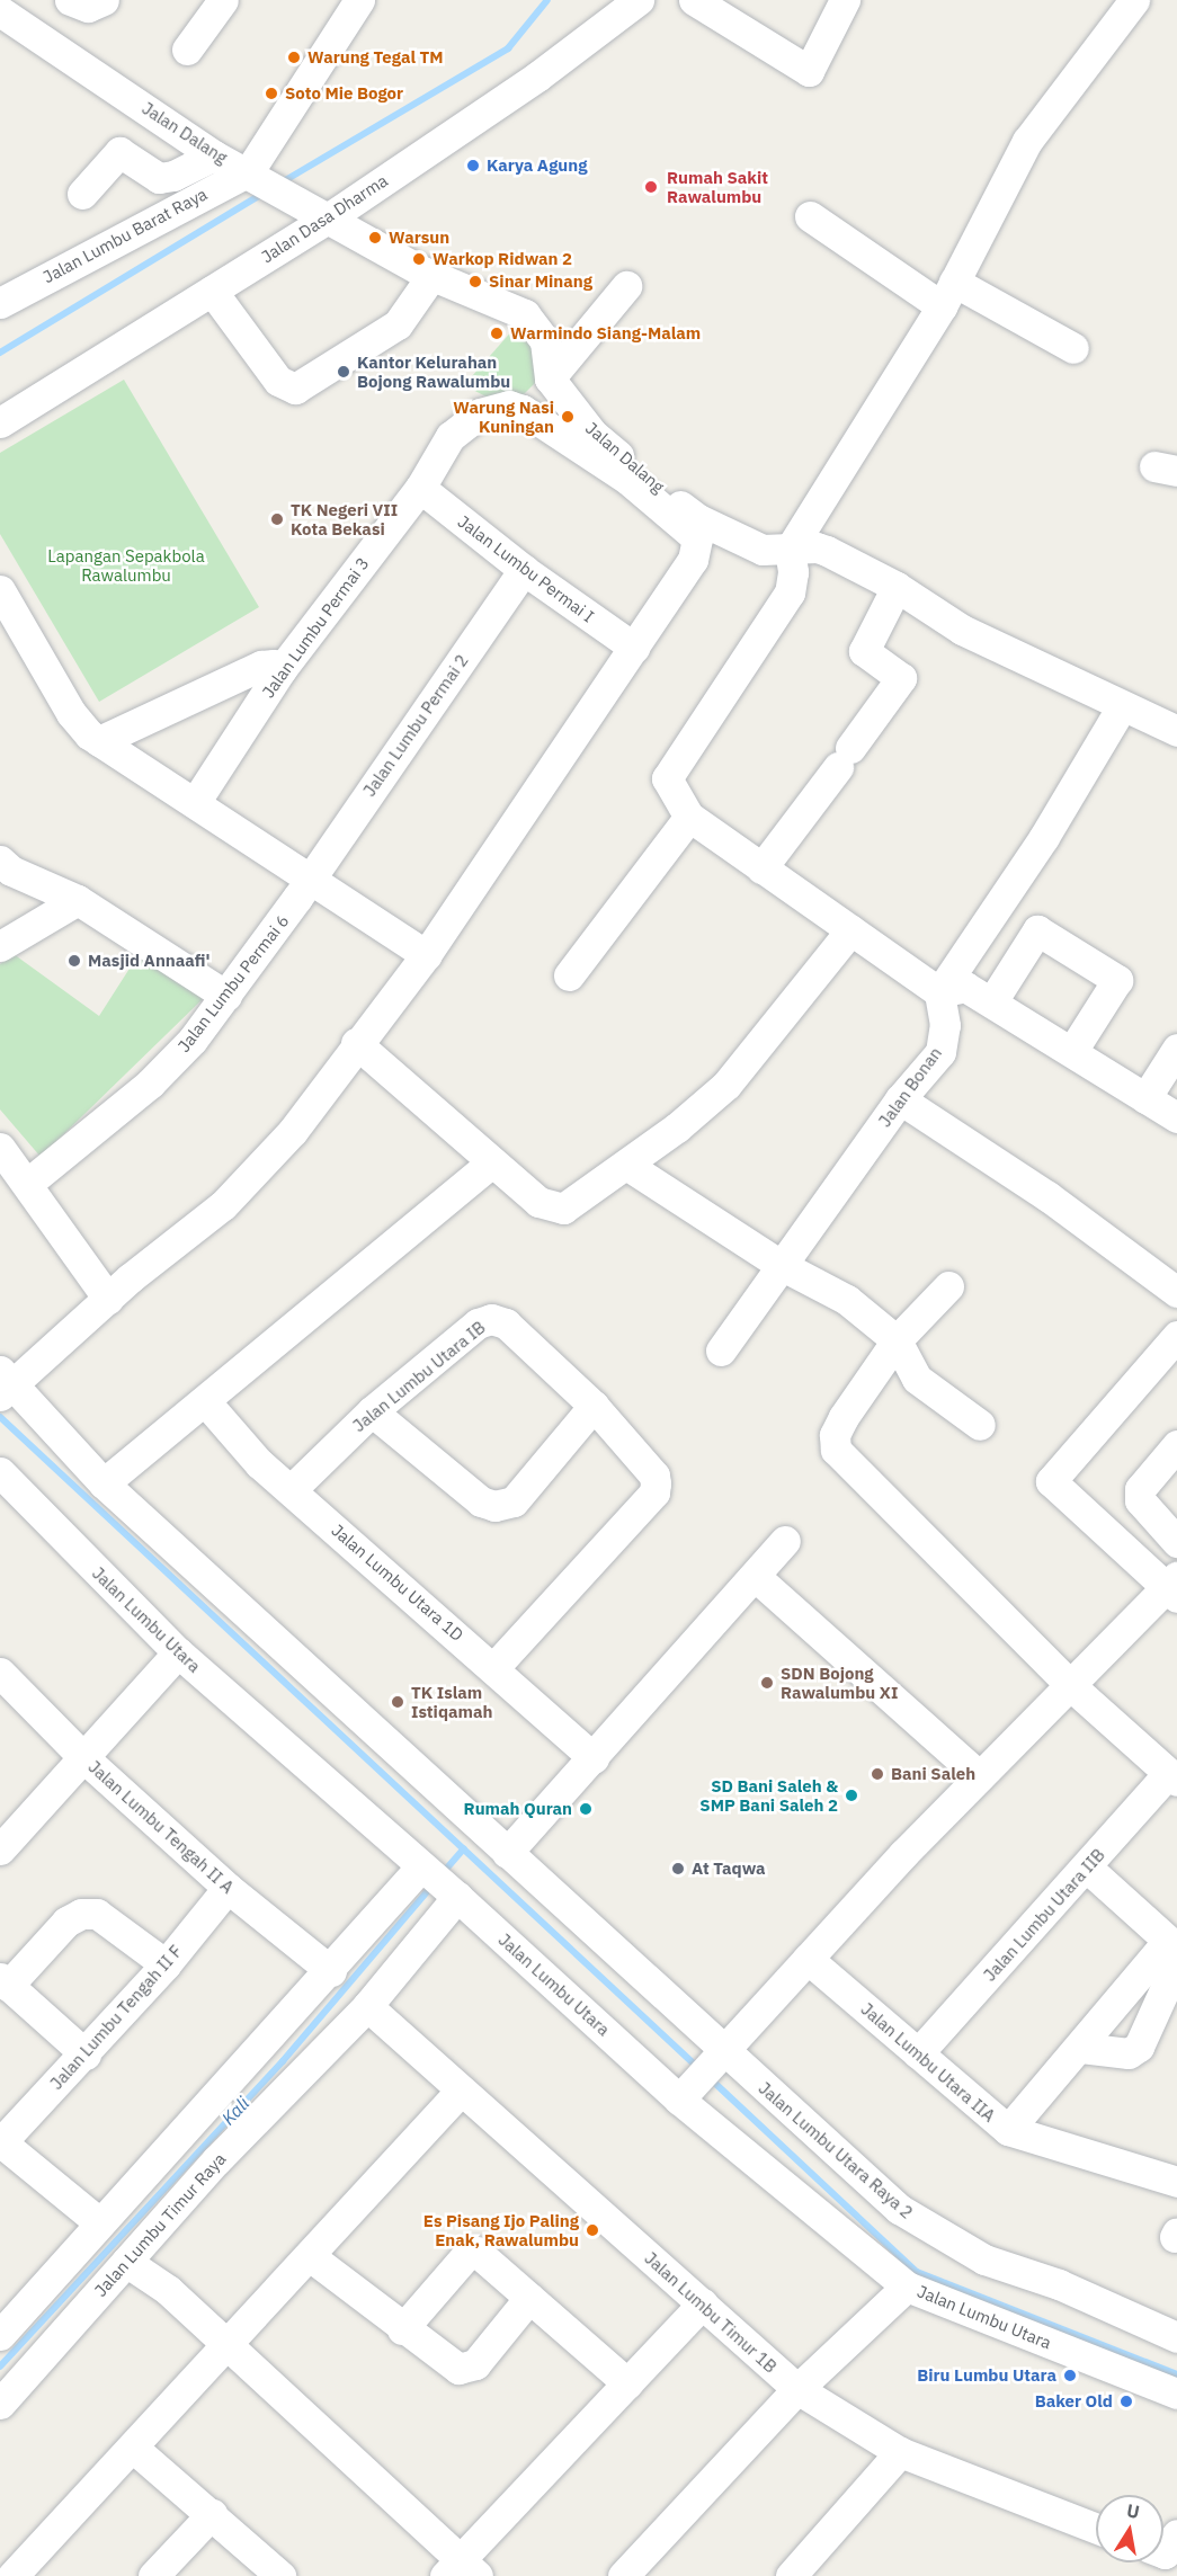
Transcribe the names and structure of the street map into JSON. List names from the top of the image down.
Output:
{
  "streets": {
    "street": [
      "Jalan Dalang",
      "Jalan Dasa Dharma",
      "Jalan Lumbu Barat Raya",
      "Jalan Lumbu Permai I",
      "Jalan Lumbu Permai 3",
      "Jalan Lumbu Permai 2",
      "Jalan Lumbu Permai 6",
      "Jalan Bonan",
      "Jalan Lumbu Utara IB",
      "Jalan Lumbu Utara 1D",
      "Jalan Lumbu Utara",
      "Jalan Lumbu Tengah II A",
      "Jalan Lumbu Utara IIB",
      "Jalan Lumbu Tengah II F",
      "Jalan Lumbu Utara IIA",
      "Jalan Lumbu Utara Raya 2",
      "Jalan Lumbu Timur Raya",
      "Jalan Lumbu Timur 1B"
    ]
  },
  "crossings": [
    ["Jalan Dalang", "Jalan Dasa Dharma"],
    ["Jalan Dalang", "Jalan Lumbu Barat Raya"],
    ["Jalan Lumbu Permai I", "Jalan Lumbu Permai 3"],
    ["Jalan Lumbu Permai I", "Jalan Lumbu Permai 2"],
    ["Jalan Lumbu Permai 2", "Jalan Lumbu Permai 6"],
    ["Jalan Lumbu Utara IB", "Jalan Lumbu Utara 1D"],
    ["Jalan Lumbu Utara", "Jalan Lumbu Utara Raya 2"],
    ["Jalan Lumbu Utara", "Jalan Lumbu Timur Raya"],
    ["Jalan Lumbu Tengah II A", "Jalan Lumbu Tengah II F"],
    ["Jalan Lumbu Utara IIB", "Jalan Lumbu Utara IIA"],
    ["Jalan Lumbu Timur Raya", "Jalan Lumbu Timur 1B"]
  ],
  "water": ["Kali"],
  "parks": ["Lapangan Sepakbola Rawalumbu"],
  "places": [
    "Warung Tegal TM",
    "Soto Mie Bogor",
    "Karya Agung",
    "Rumah Sakit Rawalumbu",
    "Warsun",
    "Warkop Ridwan 2",
    "Sinar Minang",
    "Warmindo Siang-Malam",
    "Kantor Kelurahan Bojong Rawalumbu",
    "Warung Nasi Kuningan",
    "TK Negeri VII Kota Bekasi",
    "Masjid Annaafi'",
    "SDN Bojong Rawalumbu XI",
    "TK Islam Istiqamah",
    "Bani Saleh",
    "SD Bani Saleh & SMP Bani Saleh 2",
    "Rumah Quran",
    "At Taqwa",
    "Es Pisang Ijo Paling Enak, Rawalumbu",
    "Biru Lumbu Utara",
    "Baker Old"
  ],
  "north": "top"
}
